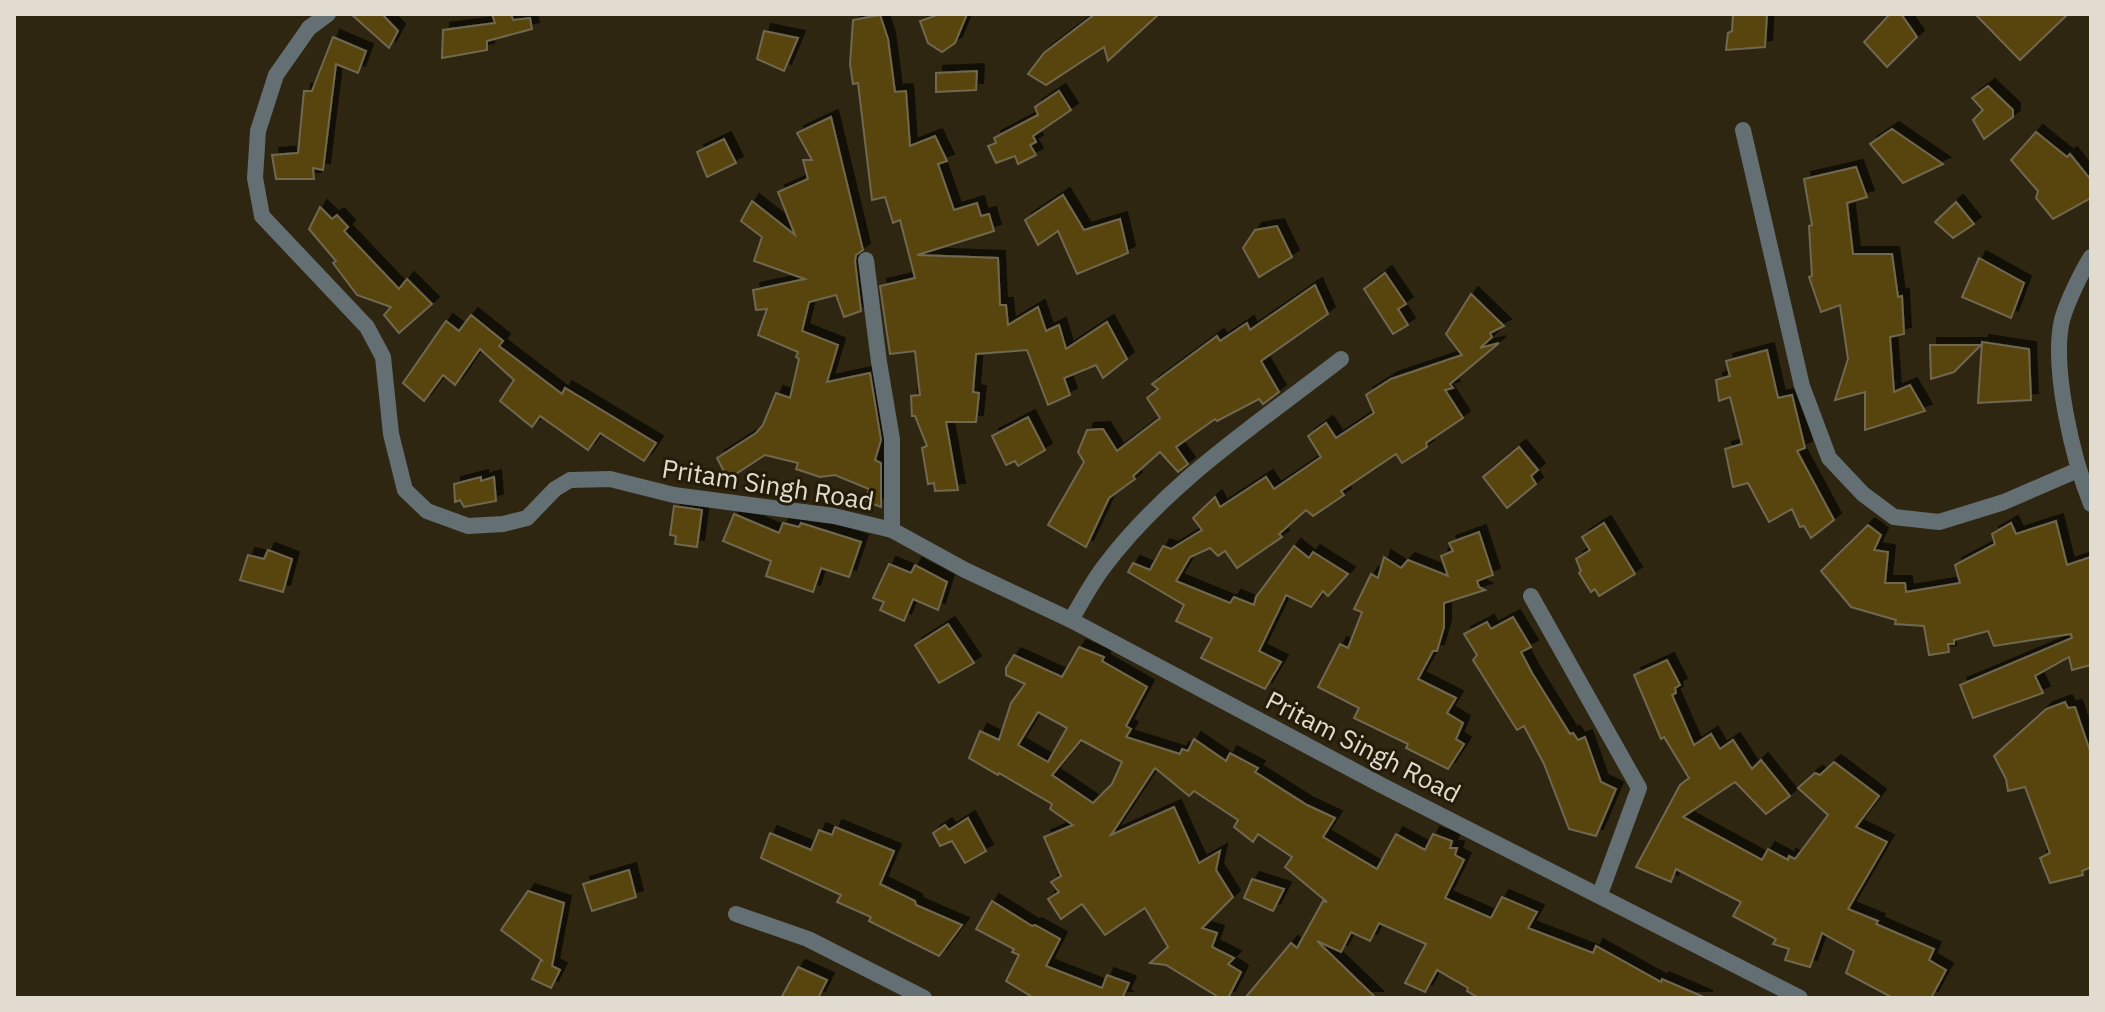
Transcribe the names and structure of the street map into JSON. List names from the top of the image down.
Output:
{
  "streets": {
    "street": ["Pritam Singh Road"]
  }
}
